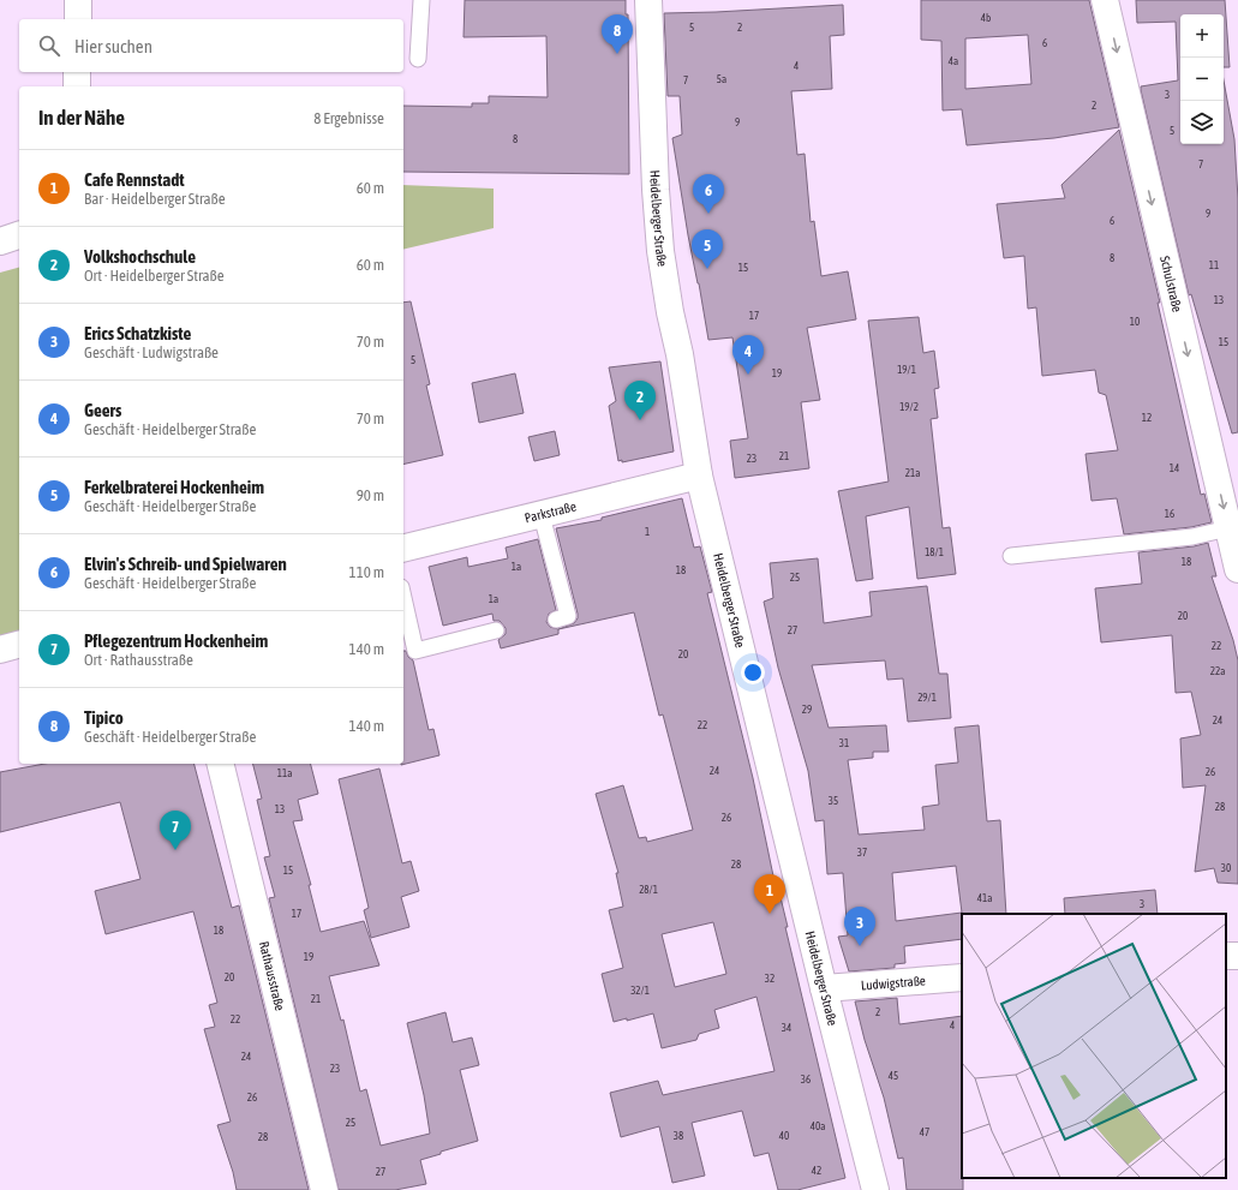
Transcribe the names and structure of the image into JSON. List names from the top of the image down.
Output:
{
  "streets": {
    "street": [
      "Heidelberger Straße",
      "Schulstraße",
      "Parkstraße",
      "Rathausstraße",
      "Ludwigstraße"
    ]
  },
  "crossings": [
    ["Heidelberger Straße", "Parkstraße"],
    ["Heidelberger Straße", "Ludwigstraße"]
  ],
  "one_way": ["Schulstraße"],
  "house_numbers": [
    "4b",
    "5",
    "2",
    "6",
    "4a",
    "4",
    "5a",
    "7",
    "3",
    "2",
    "9",
    "5",
    "8",
    "7",
    "9",
    "6",
    "8",
    "11",
    "15",
    "13",
    "17",
    "10",
    "15",
    "5",
    "19/1",
    "19",
    "19/2",
    "12",
    "21",
    "23",
    "14",
    "21a",
    "16",
    "1",
    "18/1",
    "18",
    "1a",
    "18",
    "25",
    "1a",
    "20",
    "27",
    "22",
    "20",
    "22a",
    "29/1",
    "29",
    "24",
    "22",
    "31",
    "24",
    "26",
    "11a",
    "35",
    "28",
    "13",
    "26",
    "37",
    "28",
    "30",
    "15",
    "28/1",
    "41a",
    "3",
    "17",
    "18",
    "19",
    "20",
    "32",
    "32/1",
    "21",
    "2",
    "22",
    "4",
    "34",
    "24",
    "23",
    "45",
    "36",
    "26",
    "25",
    "40a",
    "47",
    "38",
    "40",
    "28",
    "42",
    "27"
  ],
  "page": {
    "map_buttons": ["+", "−"],
    "pins": [
      "8",
      "6",
      "5",
      "4",
      "2",
      "7",
      "1",
      "3"
    ],
    "search": "Hier suchen",
    "heading": ["In der Nähe", "8 Ergebnisse"],
    "list": [
      {
        "mark": "1",
        "name": "Cafe Rennstadt",
        "note": "Bar · Heidelberger Straße",
        "value": "60 m"
      },
      {
        "mark": "2",
        "name": "Volkshochschule",
        "note": "Ort · Heidelberger Straße",
        "value": "60 m"
      },
      {
        "mark": "3",
        "name": "Erics Schatzkiste",
        "note": "Geschäft · Ludwigstraße",
        "value": "70 m"
      },
      {
        "mark": "4",
        "name": "Geers",
        "note": "Geschäft · Heidelberger Straße",
        "value": "70 m"
      },
      {
        "mark": "5",
        "name": "Ferkelbraterei Hockenheim",
        "note": "Geschäft · Heidelberger Straße",
        "value": "90 m"
      },
      {
        "mark": "6",
        "name": "Elvin's Schreib- und Spielwaren",
        "note": "Geschäft · Heidelberger Straße",
        "value": "110 m"
      },
      {
        "mark": "7",
        "name": "Pflegezentrum Hockenheim",
        "note": "Ort · Rathausstraße",
        "value": "140 m"
      },
      {
        "mark": "8",
        "name": "Tipico",
        "note": "Geschäft · Heidelberger Straße",
        "value": "140 m"
      }
    ]
  }
}
